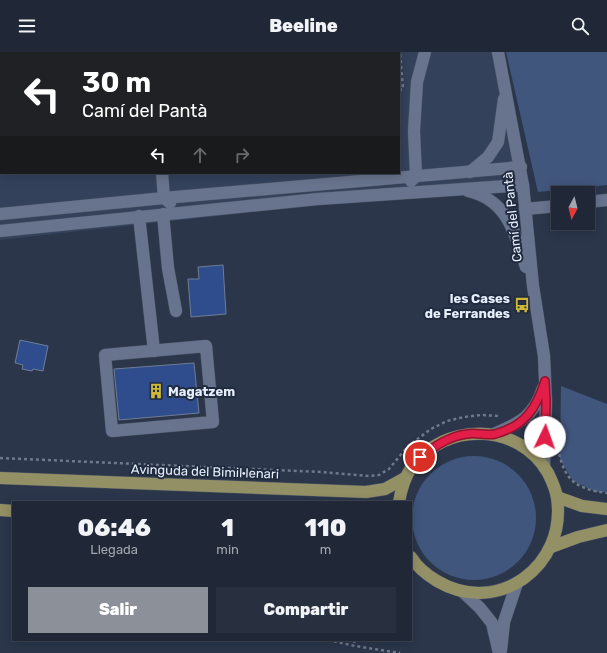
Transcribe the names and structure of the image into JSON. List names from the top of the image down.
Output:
{
  "streets": {
    "main road": ["Avinguda del Bimil·lenari"],
    "street": ["Camí del Pantà"]
  },
  "places": {
    "bus stop": ["les Cases de Ferrandes"],
    "building": ["Magatzem"]
  },
  "north": "bottom",
  "page": {
    "header": "Beeline",
    "turn": ["30 m", "Camí del Pantà"],
    "eta": [
      "06:46",
      "Llegada",
      "1",
      "min",
      "110",
      "m"
    ],
    "buttons": ["Salir", "Compartir"]
  }
}
